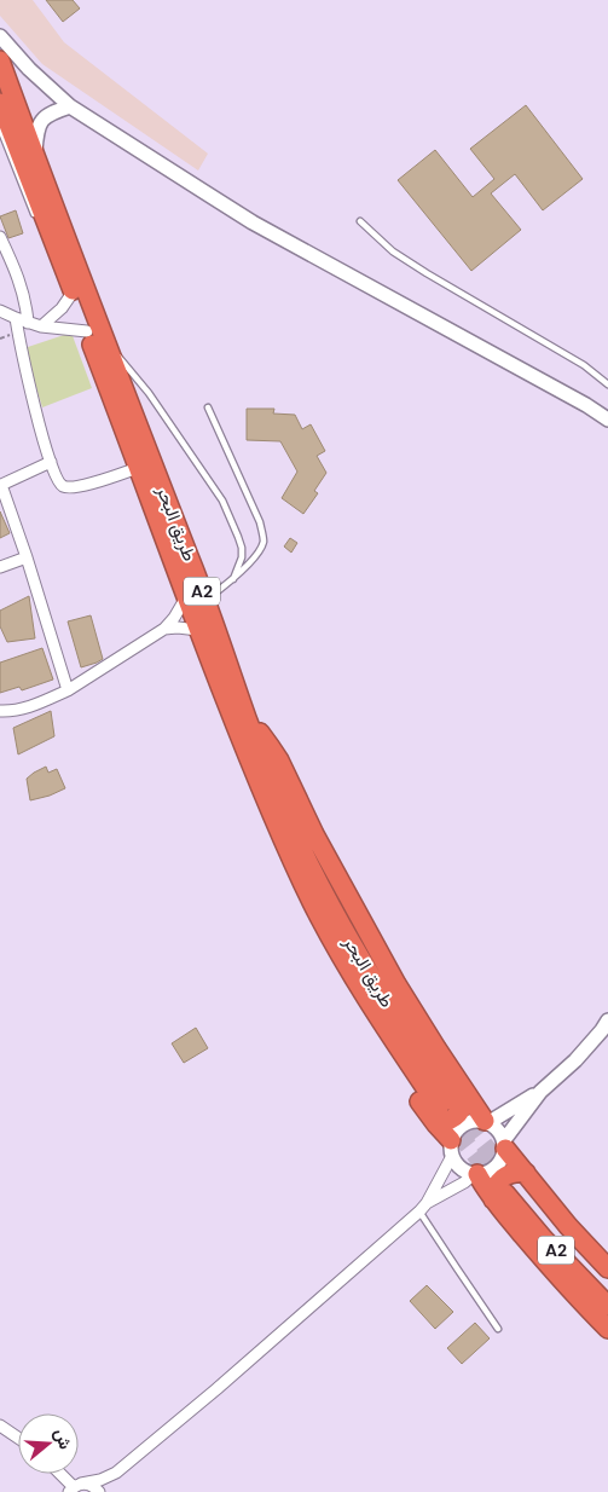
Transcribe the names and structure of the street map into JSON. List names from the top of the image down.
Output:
{
  "streets": {
    "highway": ["طريق البحر", "A2"]
  },
  "north": "right"
}
